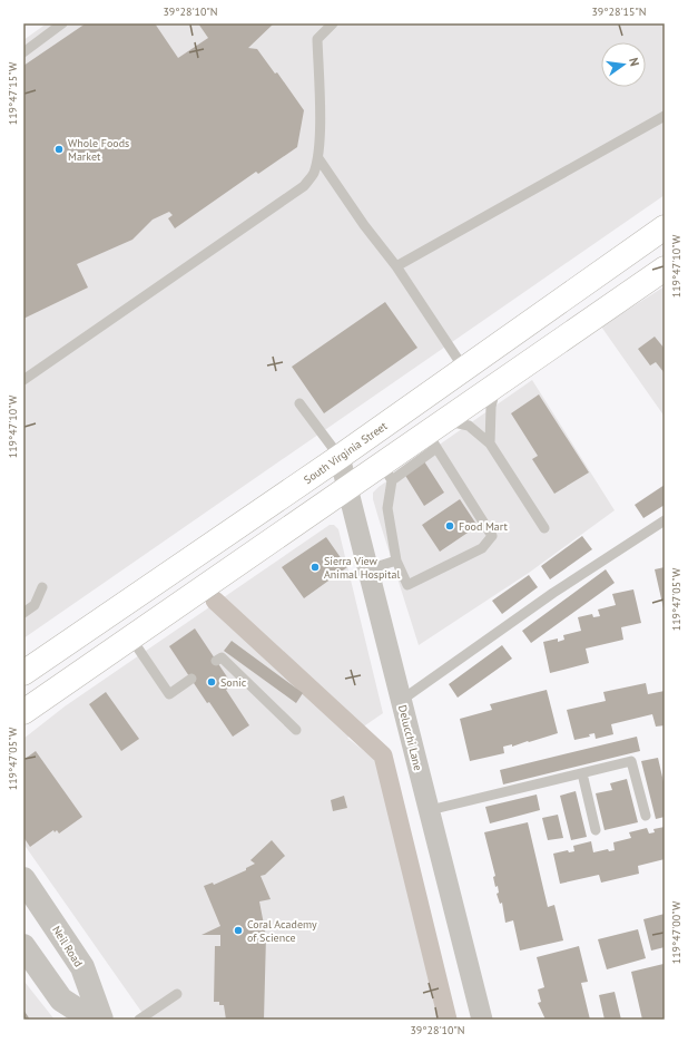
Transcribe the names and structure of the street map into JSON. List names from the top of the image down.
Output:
{
  "streets": {
    "main road": ["South Virginia Street"],
    "street": ["Delucchi Lane", "Neil Road"]
  },
  "crossings": [
    ["South Virginia Street", "Delucchi Lane"]
  ],
  "places": [
    "Whole Foods Market",
    "Food Mart",
    "Sierra View Animal Hospital",
    "Sonic",
    "Coral Academy of Science"
  ],
  "north": "right",
  "coordinates": [
    "39°28'10\"N",
    "39°28'15\"N",
    "119°47'15\"W",
    "119°47'10\"W",
    "119°47'05\"W",
    "119°47'00\"W"
  ]
}
